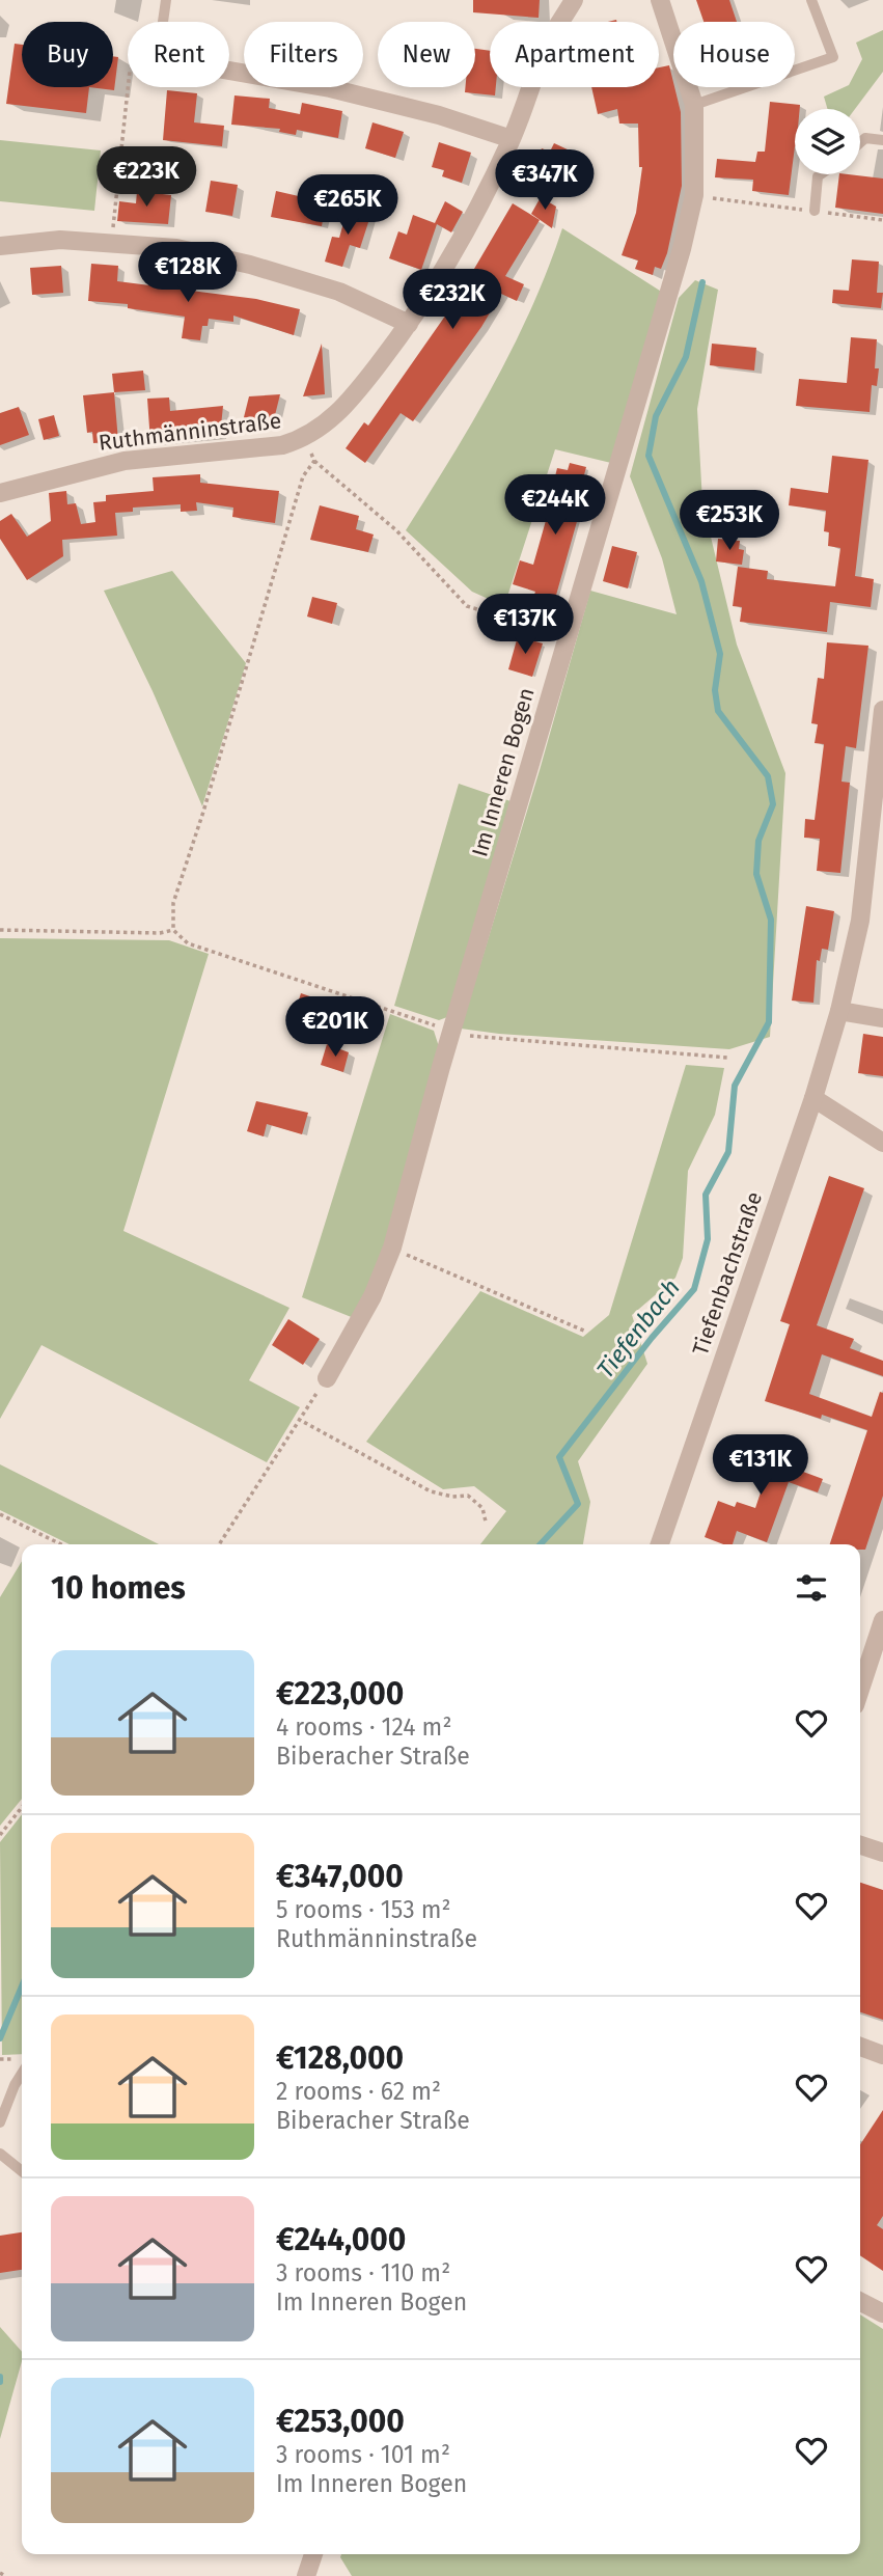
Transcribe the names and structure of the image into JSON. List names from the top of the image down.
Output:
{
  "streets": {
    "street": ["Ruthmänninstraße", "Im Inneren Bogen", "Tiefenbachstraße"]
  },
  "water": ["Tiefenbach"],
  "page": {
    "chip": [
      "Buy",
      "Rent",
      "Filters",
      "New",
      "Apartment",
      "House"
    ],
    "price": [
      "€223K",
      "€347K",
      "€265K",
      "€128K",
      "€232K",
      "€244K",
      "€253K",
      "€137K",
      "€201K",
      "€131K"
    ],
    "heading": "10 homes",
    "list": [
      {
        "name": "€223,000",
        "note": "4 rooms · 124 m² · Biberacher Straße"
      },
      {
        "name": "€347,000",
        "note": "5 rooms · 153 m² · Ruthmänninstraße"
      },
      {
        "name": "€128,000",
        "note": "2 rooms · 62 m² · Biberacher Straße"
      },
      {
        "name": "€244,000",
        "note": "3 rooms · 110 m² · Im Inneren Bogen"
      },
      {
        "name": "€253,000",
        "note": "3 rooms · 101 m² · Im Inneren Bogen"
      }
    ]
  }
}
